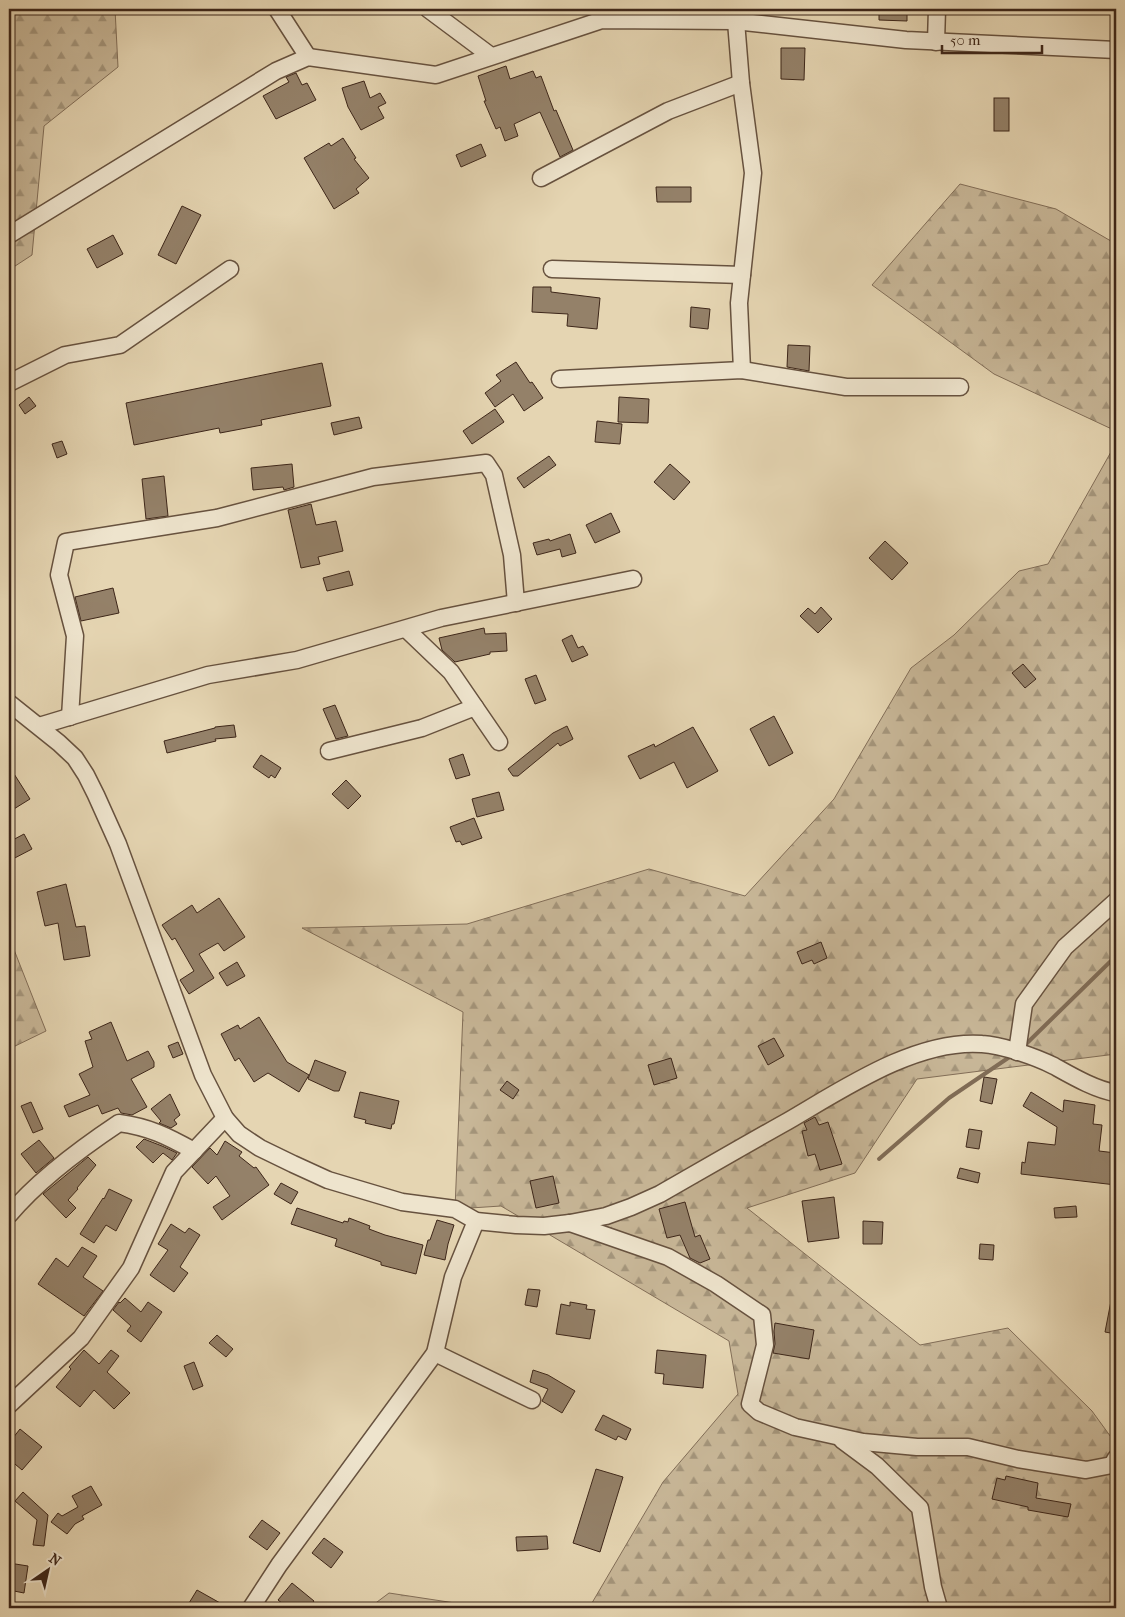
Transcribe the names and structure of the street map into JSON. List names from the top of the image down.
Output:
{
  "scale_bar": "50 m",
  "north": "top right"
}
